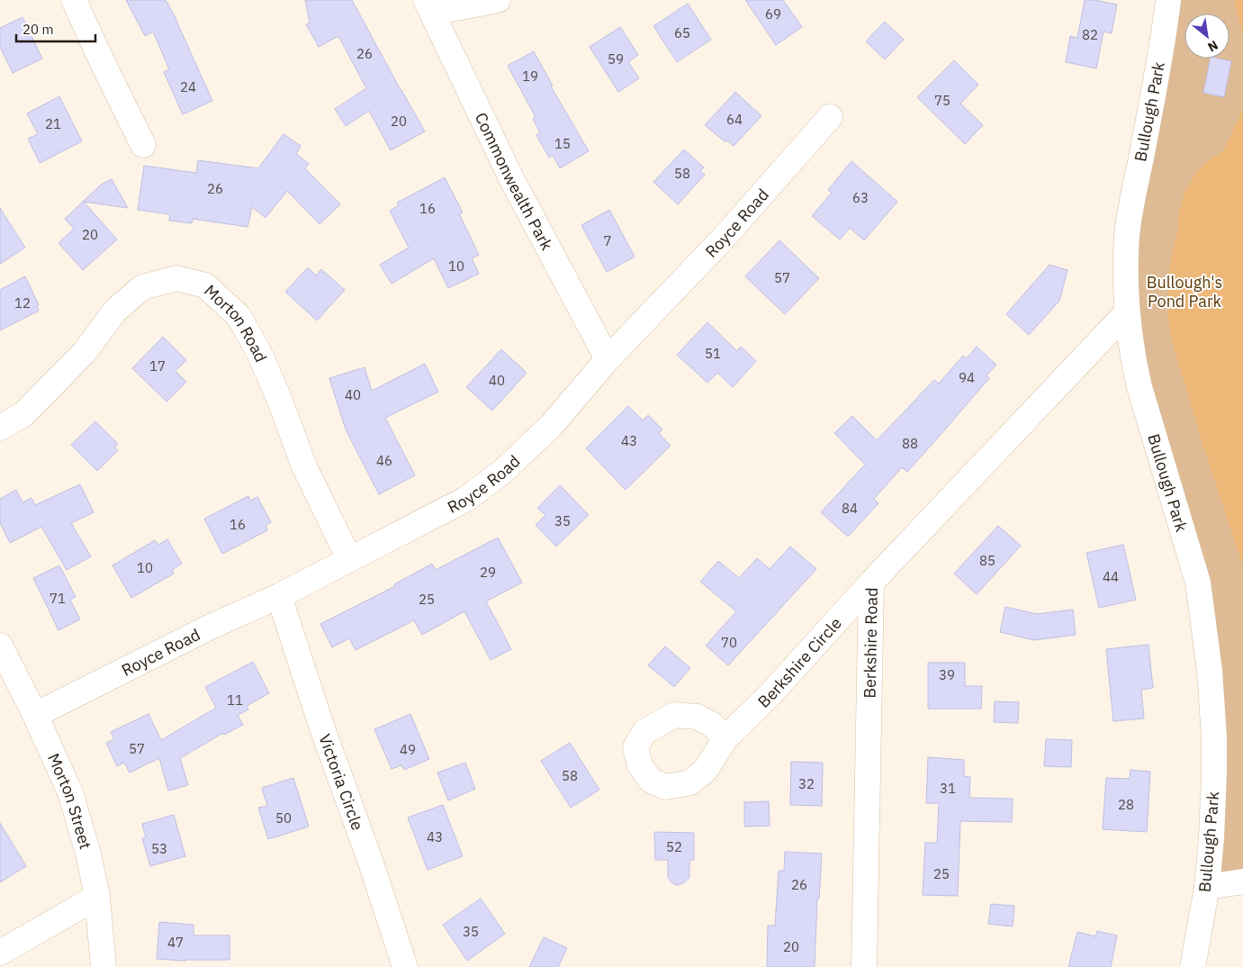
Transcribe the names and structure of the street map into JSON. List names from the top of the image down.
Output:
{
  "streets": {
    "street": [
      "Bullough Park",
      "Commonwealth Park",
      "Royce Road",
      "Morton Road",
      "Berkshire Road",
      "Berkshire Circle",
      "Victoria Circle",
      "Morton Street"
    ]
  },
  "crossings": [
    ["Bullough Park", "Berkshire Road"],
    ["Commonwealth Park", "Royce Road"],
    ["Royce Road", "Morton Road"],
    ["Royce Road", "Victoria Circle"],
    ["Royce Road", "Morton Street"],
    ["Berkshire Road", "Berkshire Circle"]
  ],
  "parks": ["Bullough's Pond Park"],
  "house_numbers": [
    "69",
    "65",
    "82",
    "26",
    "59",
    "19",
    "24",
    "75",
    "64",
    "20",
    "21",
    "15",
    "58",
    "26",
    "63",
    "16",
    "20",
    "7",
    "10",
    "57",
    "12",
    "51",
    "17",
    "94",
    "40",
    "40",
    "43",
    "88",
    "46",
    "84",
    "35",
    "16",
    "85",
    "10",
    "29",
    "44",
    "71",
    "25",
    "70",
    "39",
    "11",
    "57",
    "49",
    "58",
    "32",
    "31",
    "28",
    "50",
    "43",
    "52",
    "53",
    "25",
    "26",
    "35",
    "47",
    "20"
  ],
  "scale_bar": "20 m",
  "north": "bottom right"
}
